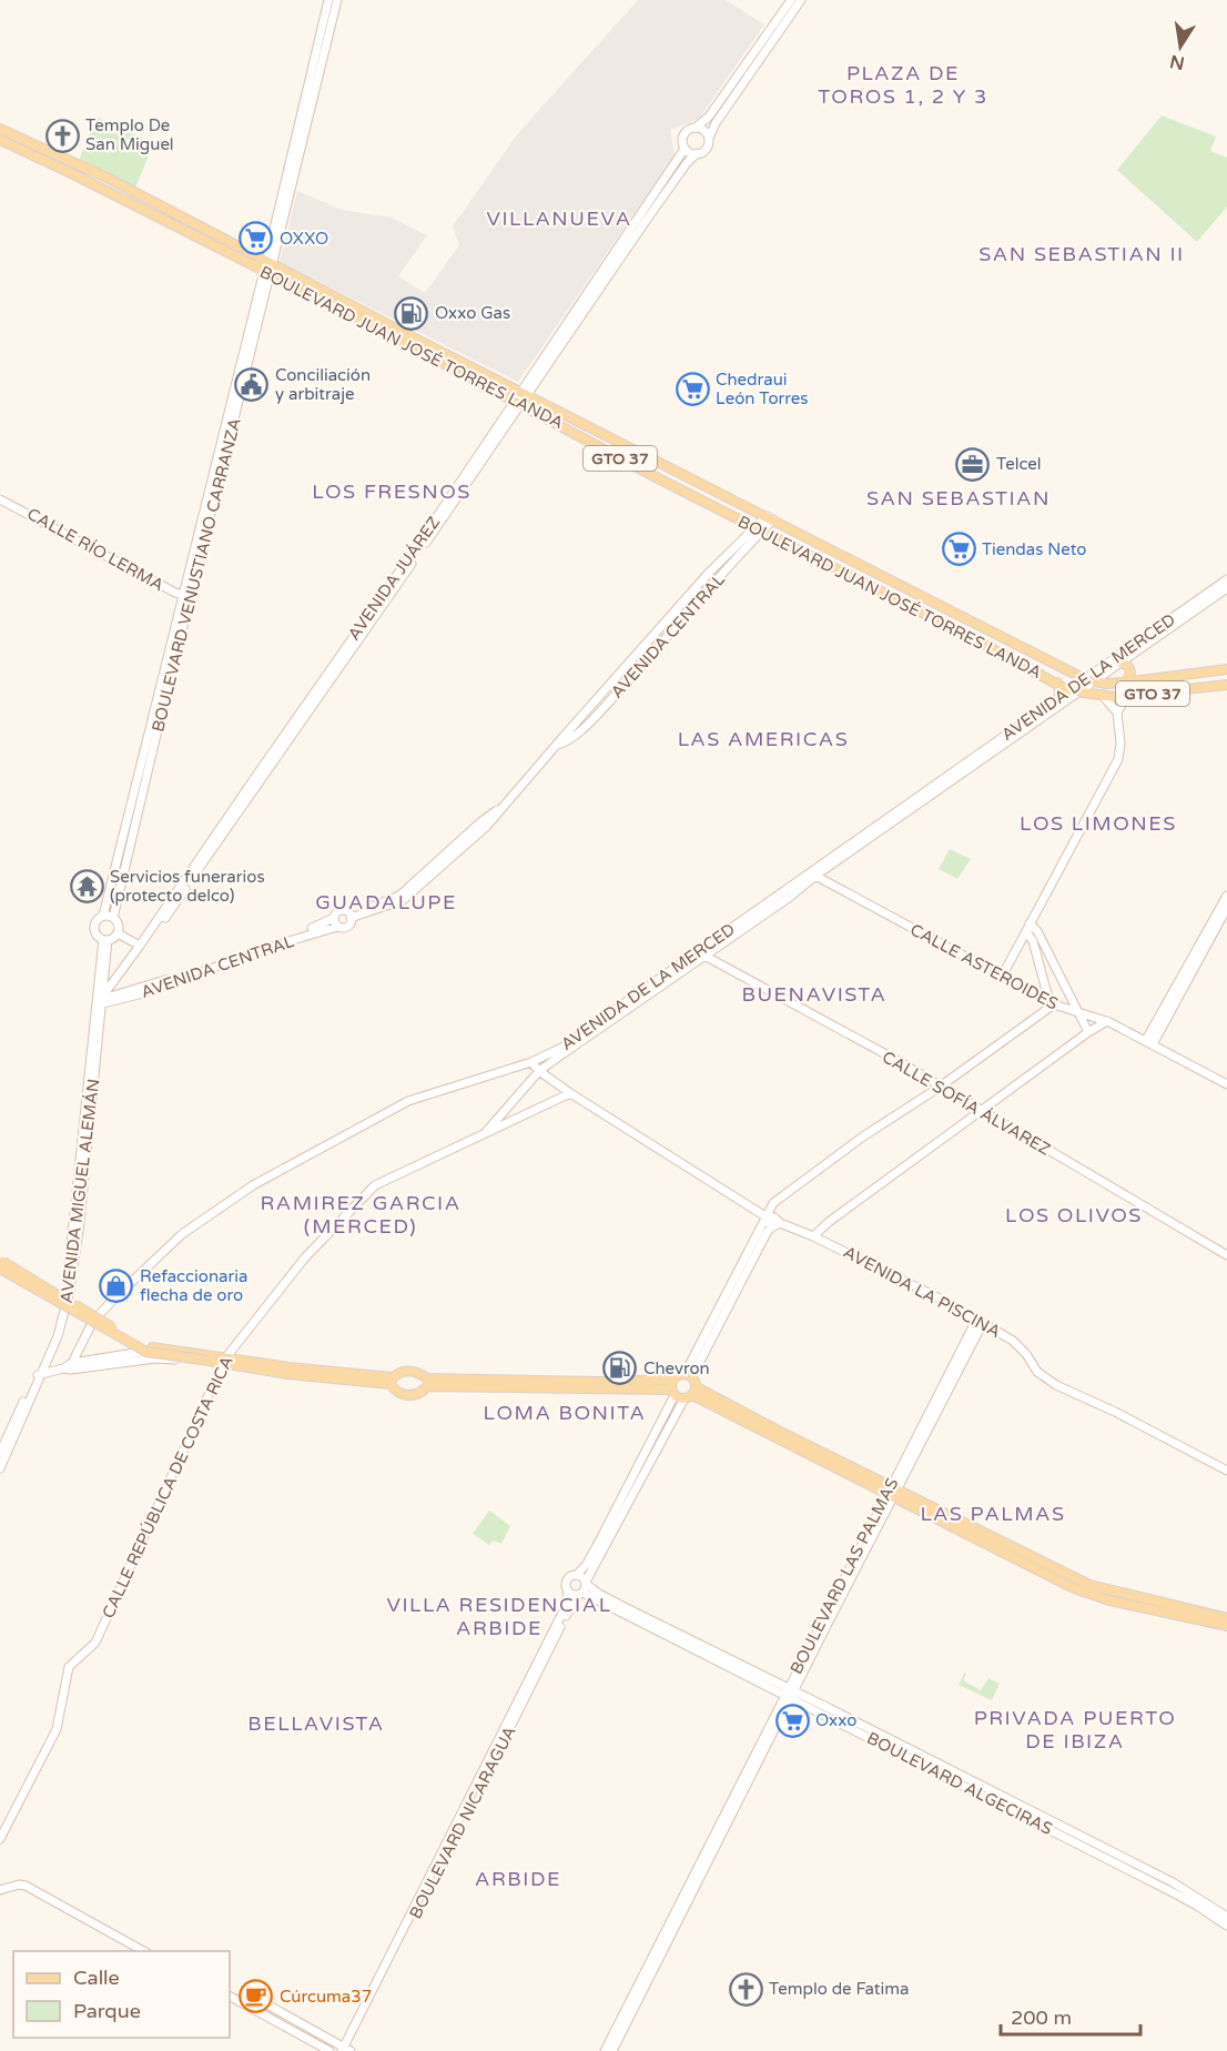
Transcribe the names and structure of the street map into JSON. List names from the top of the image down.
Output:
{
  "streets": {
    "main road": ["BOULEVARD JUAN JOSÉ TORRES LANDA", "GTO 37"],
    "street": [
      "CALLE RÍO LERMA",
      "BOULEVARD VENUSTIANO CARRANZA",
      "AVENIDA JUÁREZ",
      "AVENIDA CENTRAL",
      "AVENIDA DE LA MERCED",
      "CALLE ASTEROIDES",
      "CALLE SOFÍA ÁLVAREZ",
      "AVENIDA MIGUEL ALEMÁN",
      "AVENIDA LA PISCINA",
      "CALLE REPÚBLICA DE COSTA RICA",
      "BOULEVARD LAS PALMAS",
      "BOULEVARD ALGECIRAS",
      "BOULEVARD NICARAGUA"
    ]
  },
  "crossings": [
    ["BOULEVARD JUAN JOSÉ TORRES LANDA", "BOULEVARD VENUSTIANO CARRANZA"],
    ["BOULEVARD JUAN JOSÉ TORRES LANDA", "AVENIDA JUÁREZ"],
    ["BOULEVARD JUAN JOSÉ TORRES LANDA", "AVENIDA CENTRAL"],
    ["BOULEVARD JUAN JOSÉ TORRES LANDA", "AVENIDA DE LA MERCED"],
    ["CALLE RÍO LERMA", "BOULEVARD VENUSTIANO CARRANZA"],
    ["BOULEVARD VENUSTIANO CARRANZA", "AVENIDA MIGUEL ALEMÁN"],
    ["AVENIDA JUÁREZ", "AVENIDA CENTRAL"],
    ["AVENIDA JUÁREZ", "AVENIDA MIGUEL ALEMÁN"],
    ["AVENIDA CENTRAL", "AVENIDA MIGUEL ALEMÁN"],
    ["AVENIDA DE LA MERCED", "CALLE ASTEROIDES"],
    ["AVENIDA DE LA MERCED", "CALLE SOFÍA ÁLVAREZ"],
    ["AVENIDA DE LA MERCED", "AVENIDA LA PISCINA"],
    ["AVENIDA DE LA MERCED", "CALLE REPÚBLICA DE COSTA RICA"],
    ["AVENIDA LA PISCINA", "CALLE REPÚBLICA DE COSTA RICA"],
    ["AVENIDA LA PISCINA", "BOULEVARD LAS PALMAS"],
    ["BOULEVARD LAS PALMAS", "BOULEVARD ALGECIRAS"],
    ["BOULEVARD ALGECIRAS", "BOULEVARD NICARAGUA"]
  ],
  "districts": [
    "PLAZA DE TOROS 1, 2 Y 3",
    "VILLANUEVA",
    "SAN SEBASTIAN II",
    "LOS FRESNOS",
    "SAN SEBASTIAN",
    "LAS AMERICAS",
    "LOS LIMONES",
    "GUADALUPE",
    "BUENAVISTA",
    "RAMIREZ GARCIA (MERCED)",
    "LOS OLIVOS",
    "LOMA BONITA",
    "LAS PALMAS",
    "VILLA RESIDENCIAL ARBIDE",
    "PRIVADA PUERTO DE IBIZA",
    "BELLAVISTA",
    "ARBIDE"
  ],
  "places": {
    "church": ["Templo De San Miguel", "Templo de Fatima"],
    "supermarket": [
      "OXXO",
      "Chedraui León Torres",
      "Tiendas Neto",
      "Oxxo"
    ],
    "fuel station": ["Oxxo Gas", "Chevron"],
    "public building": ["Conciliación y arbitraje"],
    "office": ["Telcel"],
    "temple": ["Servicios funerarios (protecto delco)"],
    "shop": ["Refaccionaria flecha de oro"],
    "cafe": ["Cúrcuma37"]
  },
  "legend": ["Calle", "Parque"],
  "scale_bar": "200 m",
  "north": "bottom"
}
